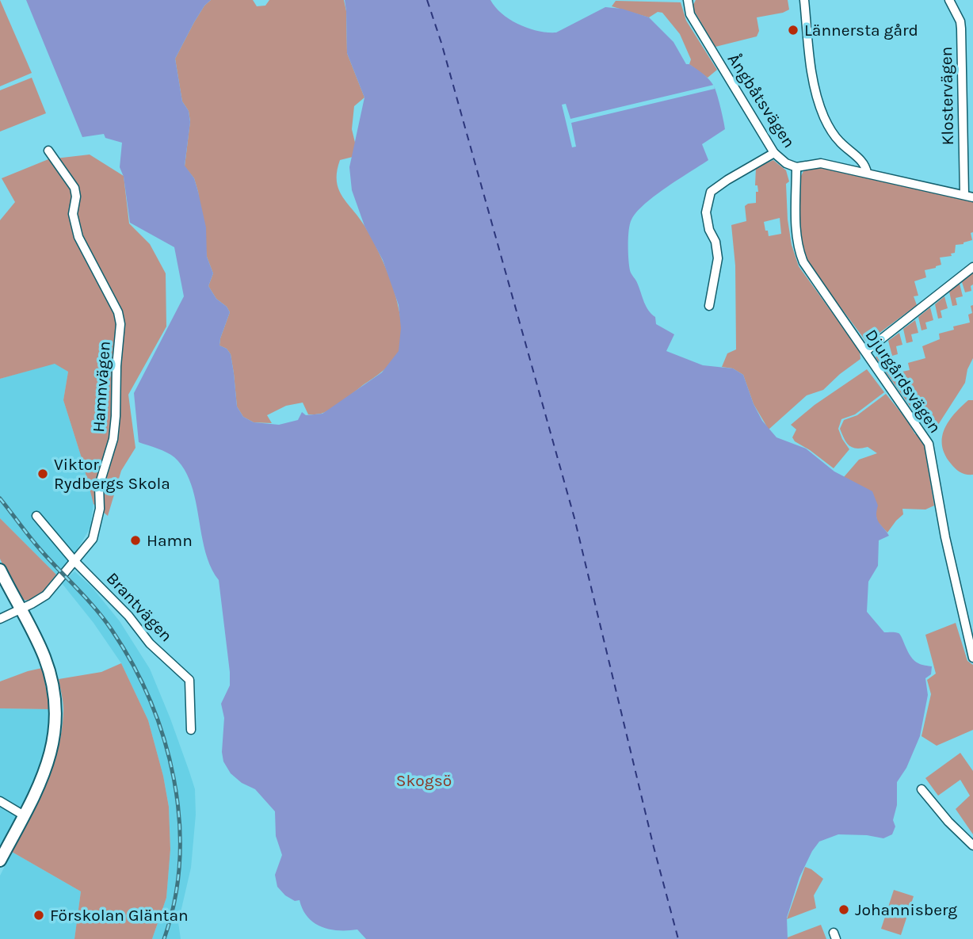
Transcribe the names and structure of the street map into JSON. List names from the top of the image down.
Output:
{
  "streets": {
    "street": [
      "Klostervägen",
      "Ångbåtsvägen",
      "Djurgårdsvägen",
      "Hamnvägen",
      "Brantvägen"
    ]
  },
  "crossings": [
    ["Klostervägen", "Ångbåtsvägen"],
    ["Ångbåtsvägen", "Djurgårdsvägen"],
    ["Hamnvägen", "Brantvägen"]
  ],
  "parks": ["Skogsö"],
  "places": [
    "Lännersta gård",
    "Viktor Rydbergs Skola",
    "Hamn",
    "Johannisberg",
    "Förskolan Gläntan"
  ]
}
